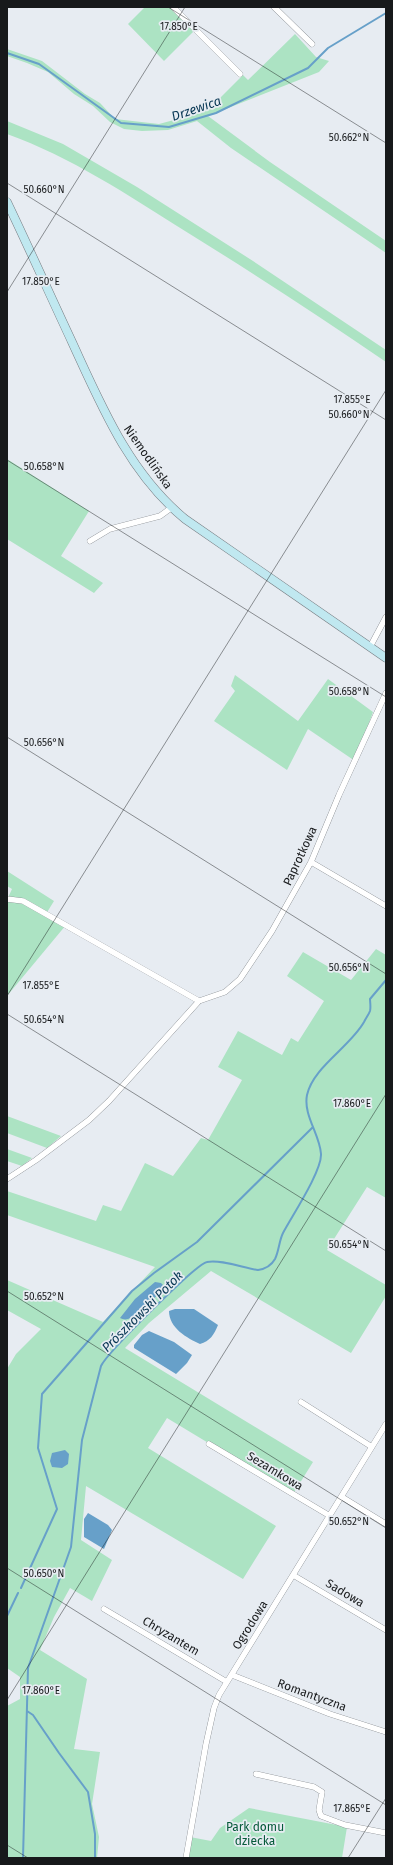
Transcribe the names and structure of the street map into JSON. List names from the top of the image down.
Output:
{
  "streets": {
    "main road": ["Niemodlińska"],
    "street": [
      "Paprotkowa",
      "Sezamkowa",
      "Sadowa",
      "Ogrodowa",
      "Chryzantem",
      "Romantyczna"
    ]
  },
  "crossings": [
    ["Sezamkowa", "Ogrodowa"],
    ["Sadowa", "Ogrodowa"],
    ["Ogrodowa", "Chryzantem"],
    ["Ogrodowa", "Romantyczna"]
  ],
  "water": ["Drzewica", "Prószkowski Potok"],
  "parks": ["Park domu dziecka"],
  "coordinates": [
    "17.850°E",
    "50.662°N",
    "50.660°N",
    "17.855°E",
    "50.658°N",
    "50.656°N",
    "50.654°N",
    "17.860°E",
    "50.652°N",
    "50.650°N",
    "17.865°E"
  ]
}
